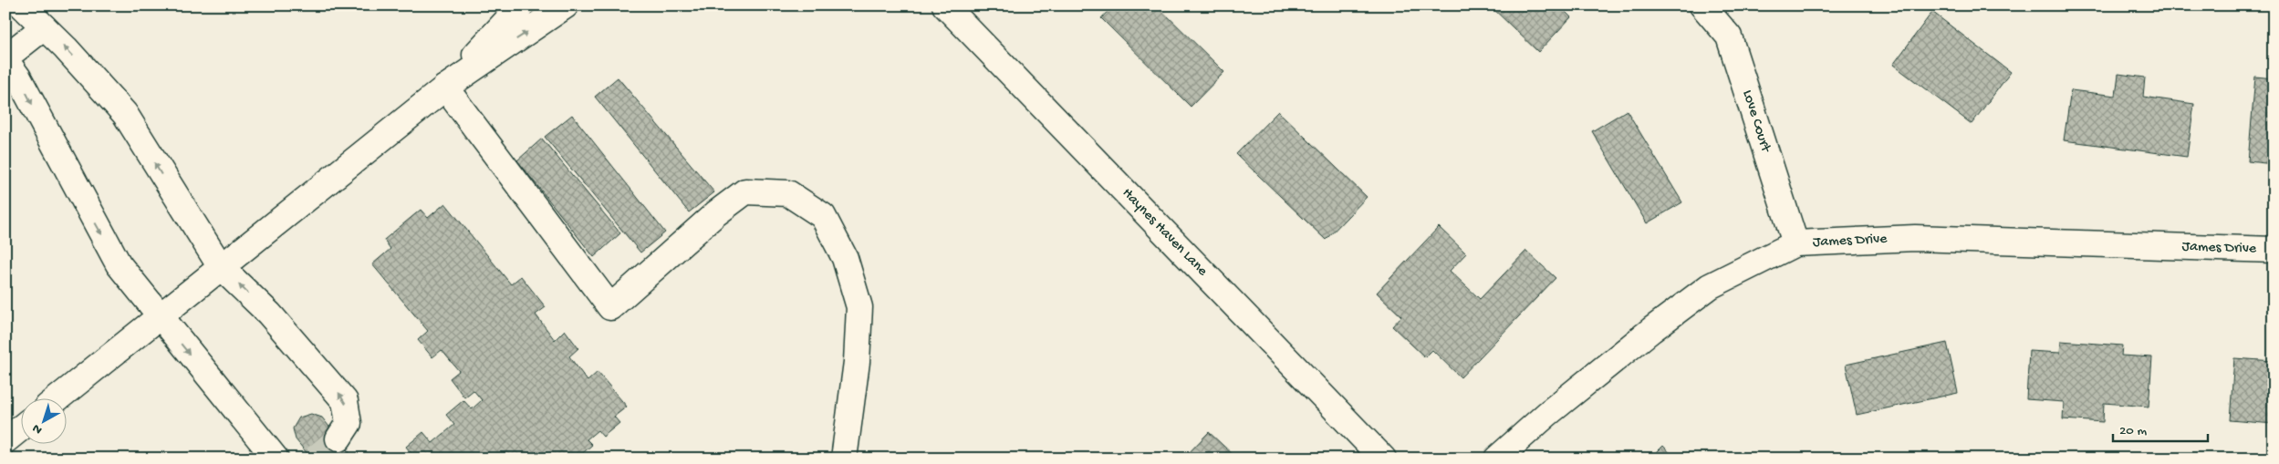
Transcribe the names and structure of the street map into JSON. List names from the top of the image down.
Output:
{
  "streets": {
    "street": ["Love Court", "Haynes Haven Lane", "James Drive"]
  },
  "crossings": [
    ["Love Court", "James Drive"]
  ],
  "scale_bar": "20 m",
  "north": "bottom left"
}
